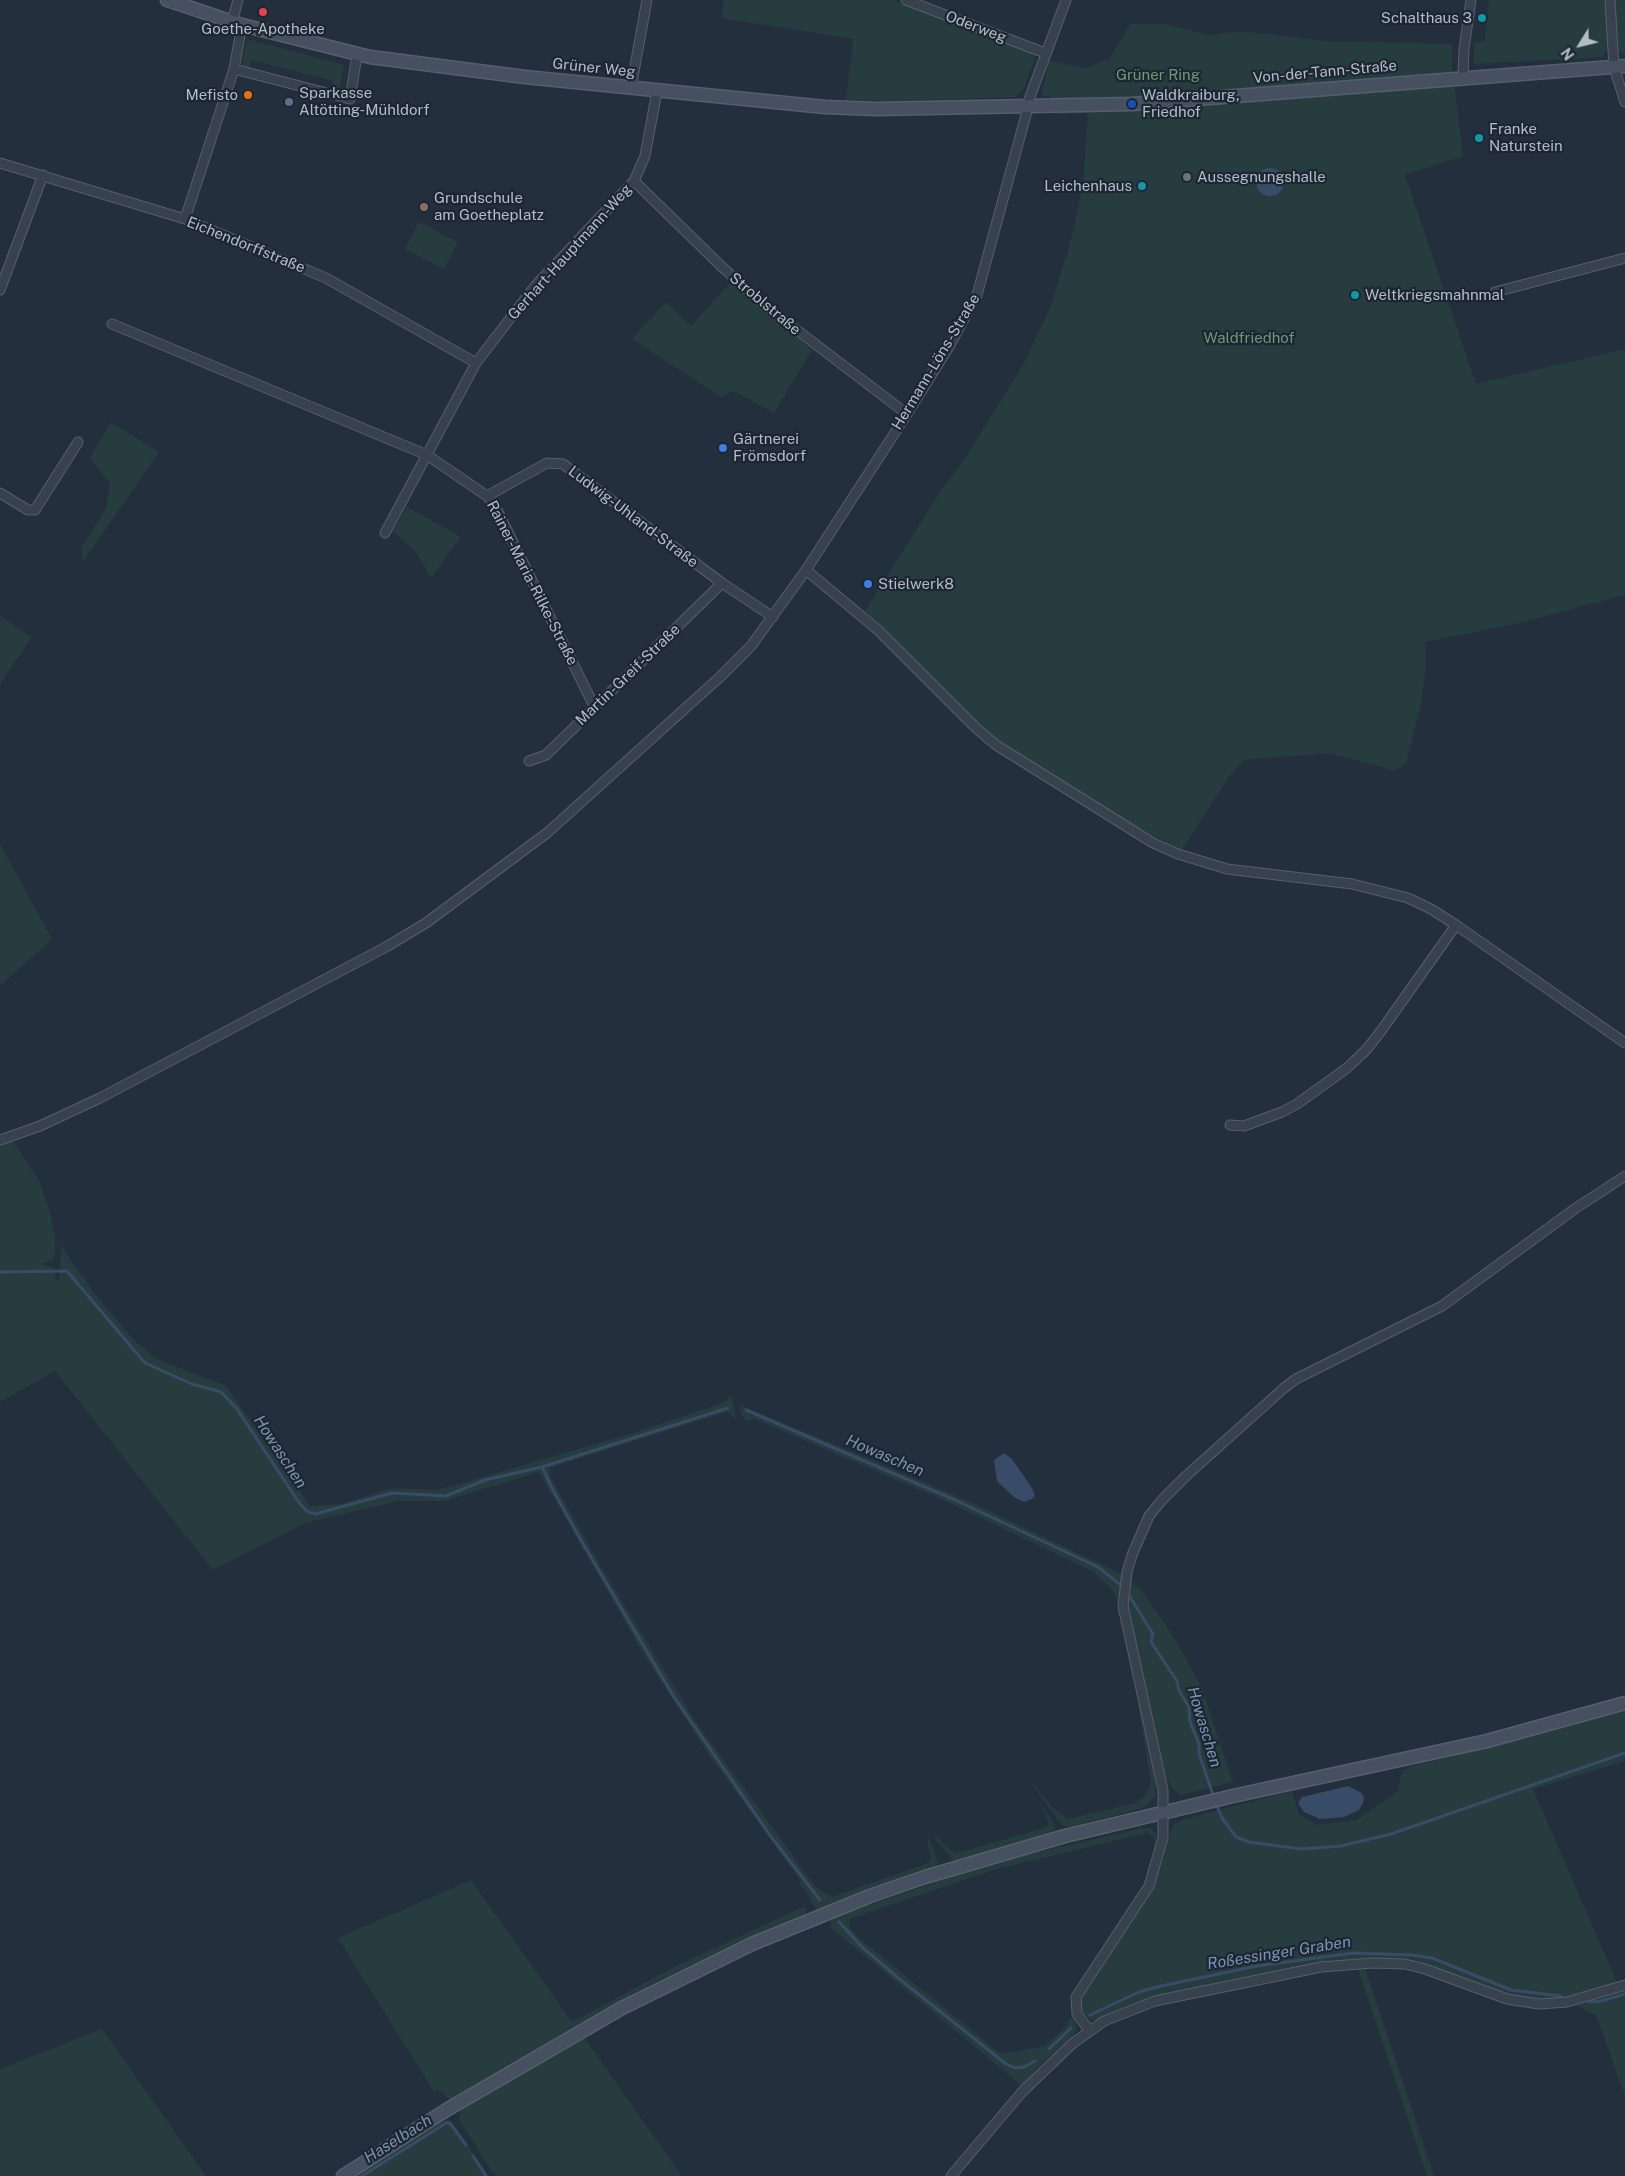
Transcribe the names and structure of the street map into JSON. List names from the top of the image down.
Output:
{
  "streets": {
    "street": [
      "Oderweg",
      "Grüner Weg",
      "Von-der-Tann-Straße",
      "Eichendorffstraße",
      "Gerhart-Hauptmann-Weg",
      "Stroblstraße",
      "Hermann-Löns-Straße",
      "Ludwig-Uhland-Straße",
      "Rainer-Maria-Rilke-Straße",
      "Martin-Greif-Straße"
    ]
  },
  "crossings": [
    ["Oderweg", "Hermann-Löns-Straße"],
    ["Grüner Weg", "Von-der-Tann-Straße"],
    ["Grüner Weg", "Gerhart-Hauptmann-Weg"],
    ["Grüner Weg", "Hermann-Löns-Straße"],
    ["Von-der-Tann-Straße", "Hermann-Löns-Straße"],
    ["Eichendorffstraße", "Gerhart-Hauptmann-Weg"],
    ["Gerhart-Hauptmann-Weg", "Stroblstraße"],
    ["Gerhart-Hauptmann-Weg", "Rainer-Maria-Rilke-Straße"],
    ["Stroblstraße", "Hermann-Löns-Straße"],
    ["Hermann-Löns-Straße", "Ludwig-Uhland-Straße"],
    ["Ludwig-Uhland-Straße", "Rainer-Maria-Rilke-Straße"],
    ["Ludwig-Uhland-Straße", "Martin-Greif-Straße"],
    ["Rainer-Maria-Rilke-Straße", "Martin-Greif-Straße"]
  ],
  "water": ["Howaschen", "Roßessinger Graben", "Haselbach"],
  "parks": ["Grüner Ring", "Waldfriedhof"],
  "places": [
    "Goethe-Apotheke",
    "Schalthaus 3",
    "Mefisto",
    "Sparkasse Altötting-Mühldorf",
    "Waldkraiburg, Friedhof",
    "Franke Naturstein",
    "Aussegnungshalle",
    "Leichenhaus",
    "Grundschule am Goetheplatz",
    "Weltkriegsmahnmal",
    "Gärtnerei Frömsdorf",
    "Stielwerk8"
  ],
  "north": "bottom left"
}
